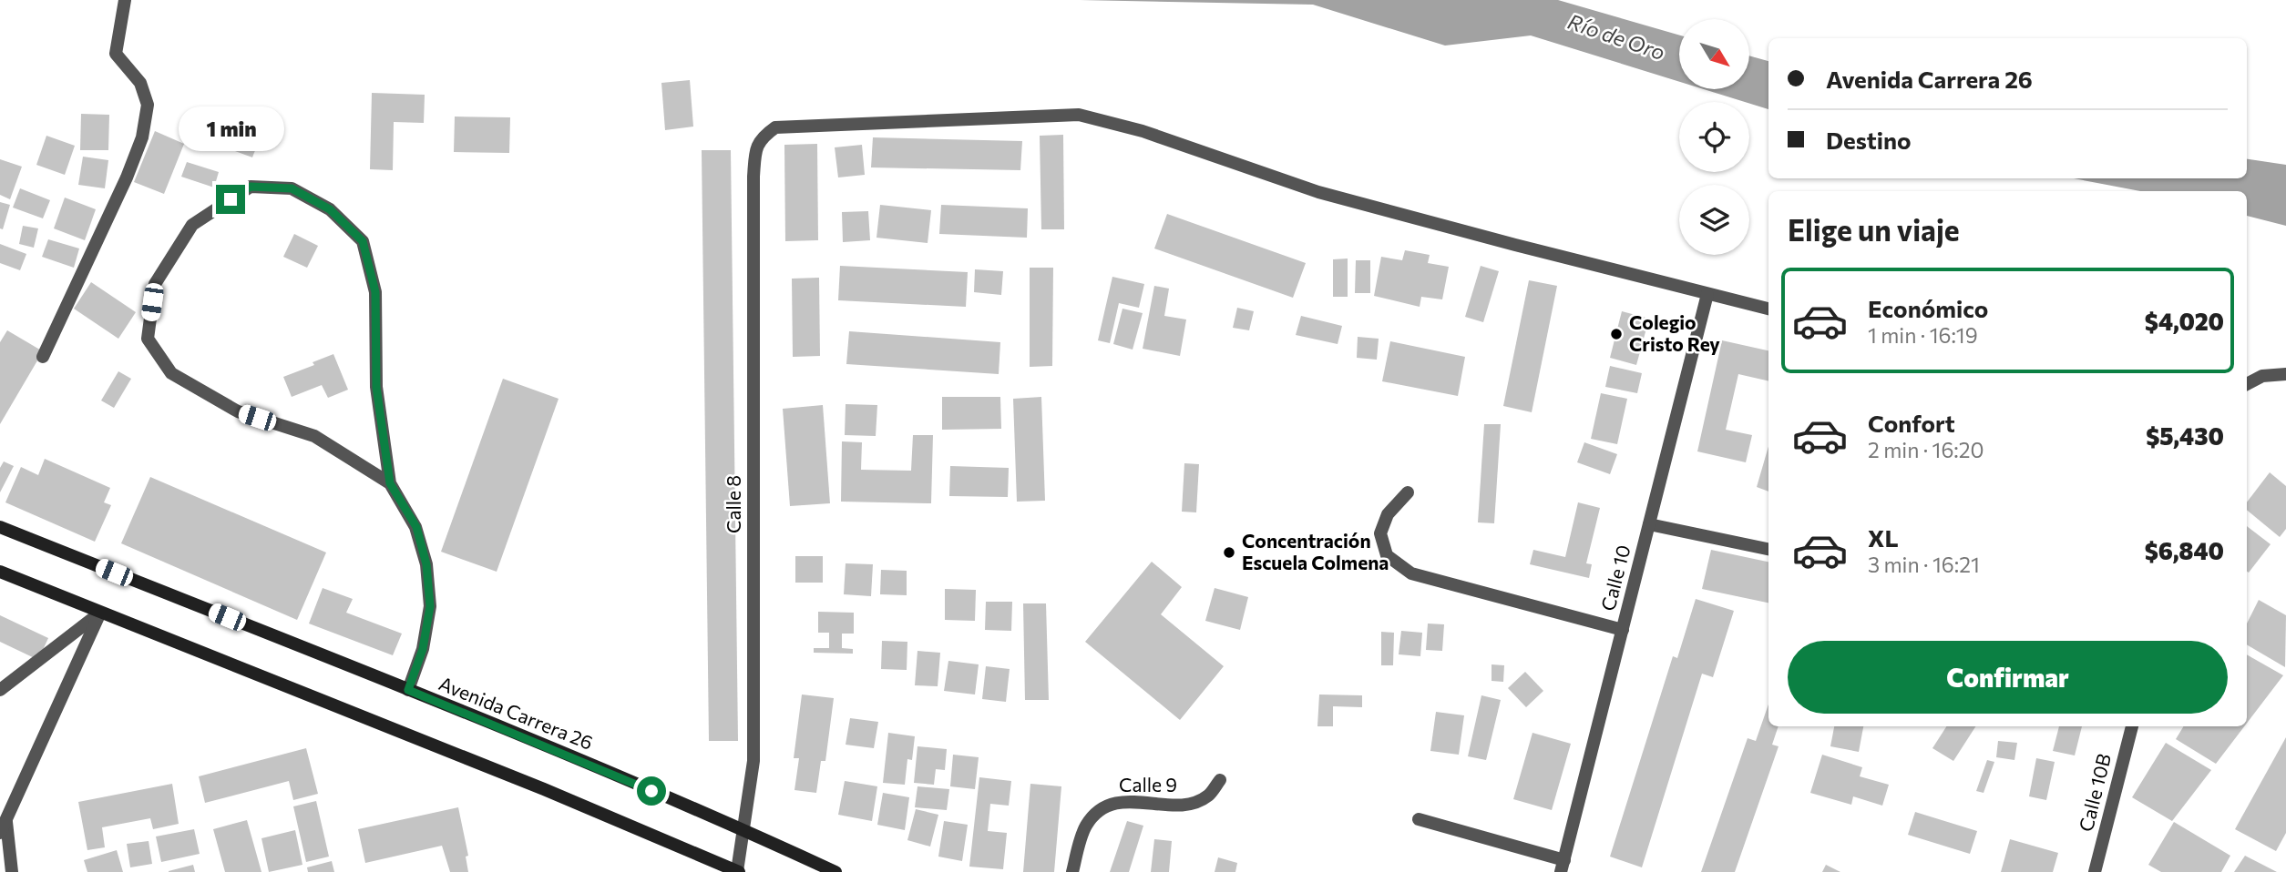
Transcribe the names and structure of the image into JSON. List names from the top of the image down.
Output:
{
  "streets": {
    "main road": ["Avenida Carrera 26"],
    "street": [
      "Calle 8",
      "Calle 10",
      "Calle 9",
      "Calle 10B"
    ]
  },
  "crossings": [
    ["Calle 8", "Calle 10"],
    ["Calle 8", "Avenida Carrera 26"]
  ],
  "water": ["Río de Oro"],
  "places": ["Colegio Cristo Rey", "Concentración Escuela Colmena"],
  "north": "bottom right",
  "page": {
    "banner": ["Avenida Carrera 26", "Destino"],
    "bubble": "1 min",
    "heading": "Elige un viaje",
    "list": [
      {
        "name": "Económico",
        "note": "1 min · 16:19",
        "value": "$4,020"
      },
      {
        "name": "Confort",
        "note": "2 min · 16:20",
        "value": "$5,430"
      },
      {
        "name": "XL",
        "note": "3 min · 16:21",
        "value": "$6,840"
      }
    ],
    "buttons": "Confirmar"
  }
}
